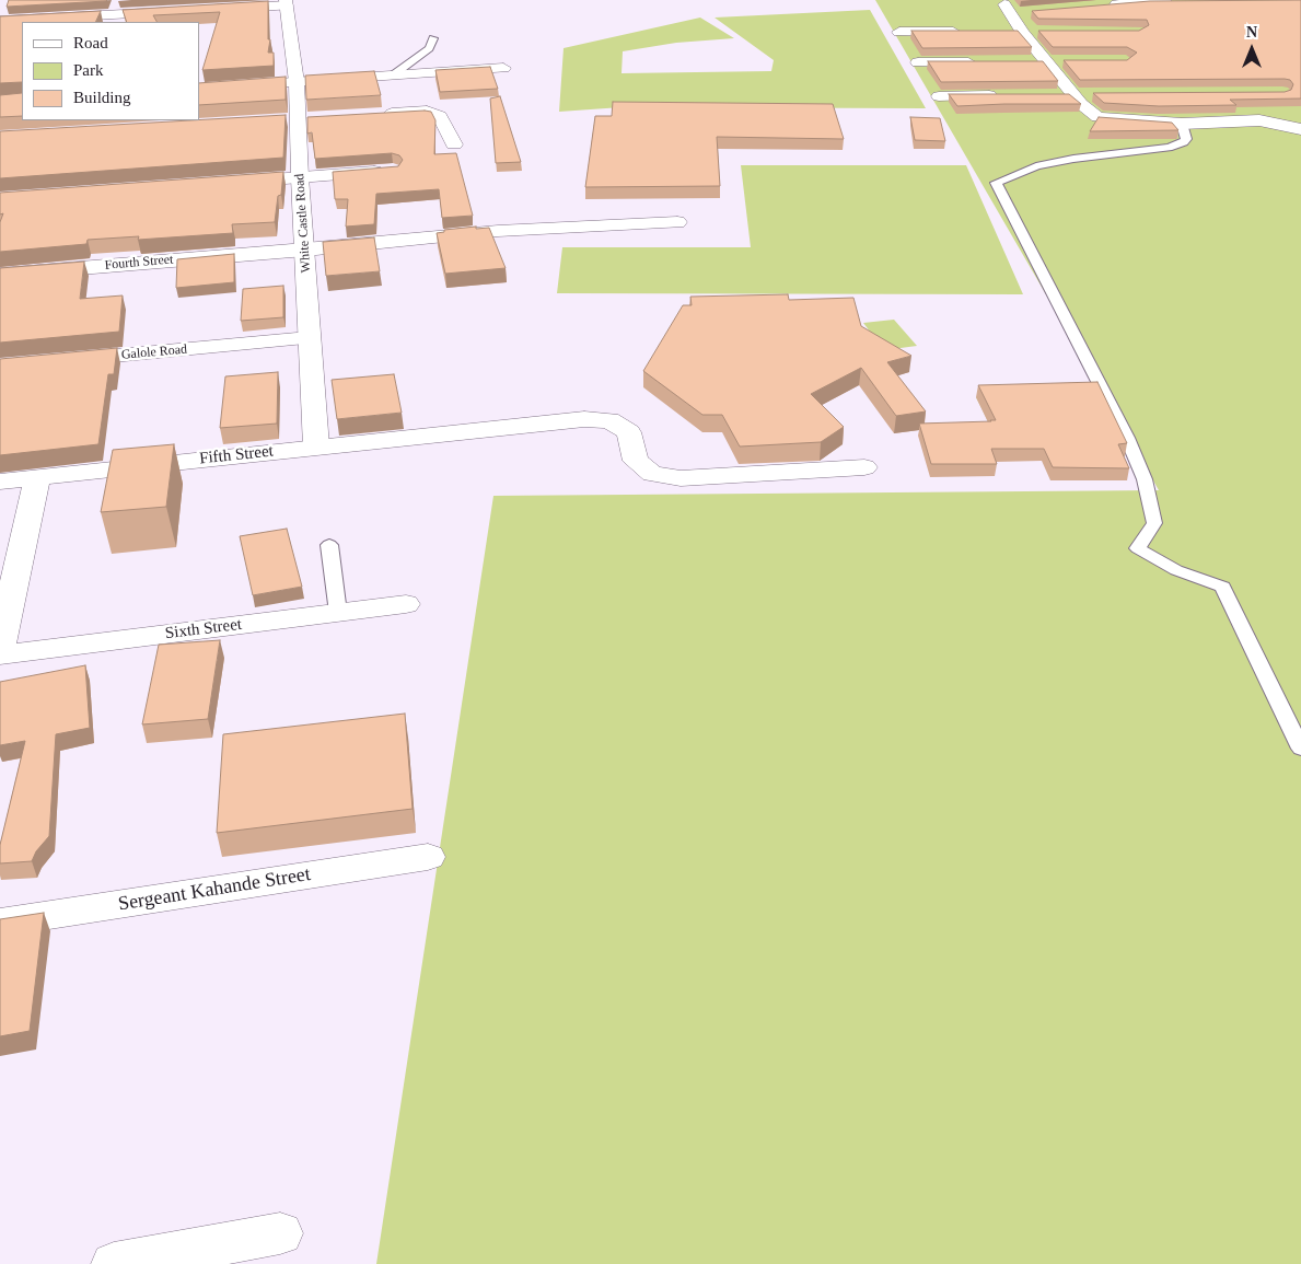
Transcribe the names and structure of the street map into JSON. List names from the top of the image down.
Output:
{
  "streets": {
    "street": [
      "White Castle Road",
      "Fourth Street",
      "Galole Road",
      "Fifth Street",
      "Sixth Street",
      "Sergeant Kahande Street"
    ]
  },
  "crossings": [
    ["White Castle Road", "Fourth Street"],
    ["White Castle Road", "Galole Road"],
    ["White Castle Road", "Fifth Street"]
  ],
  "legend": ["Road", "Park", "Building"],
  "north": "top"
}
